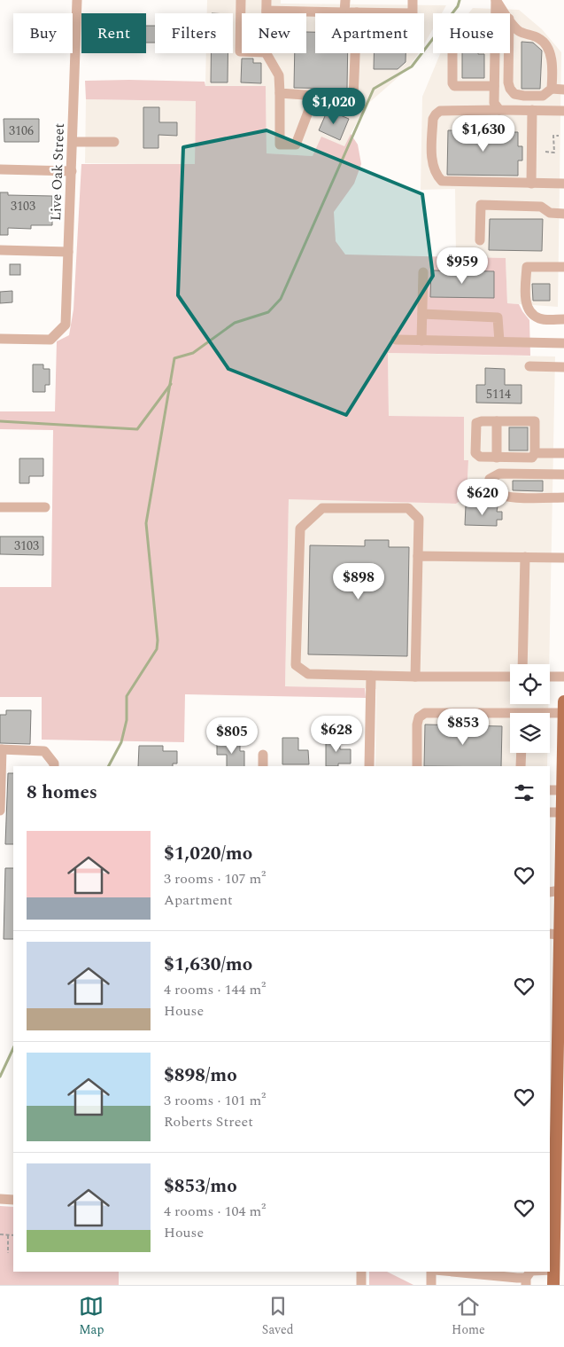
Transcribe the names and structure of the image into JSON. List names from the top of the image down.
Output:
{
  "streets": {
    "street": ["Live Oak Street"]
  },
  "house_numbers": [
    "3106",
    "3103",
    "5114",
    "3103"
  ],
  "page": {
    "chip": [
      "Buy",
      "Rent",
      "Filters",
      "New",
      "Apartment",
      "House"
    ],
    "price": [
      "$1,020",
      "$1,630",
      "$959",
      "$620",
      "$898",
      "$853",
      "$628",
      "$805"
    ],
    "heading": "8 homes",
    "list": [
      {
        "name": "$1,020/mo",
        "note": "3 rooms · 107 m² · Apartment"
      },
      {
        "name": "$1,630/mo",
        "note": "4 rooms · 144 m² · House"
      },
      {
        "name": "$898/mo",
        "note": "3 rooms · 101 m² · Roberts Street"
      },
      {
        "name": "$853/mo",
        "note": "4 rooms · 104 m² · House"
      }
    ],
    "tabs": ["Map", "Saved", "Home"]
  }
}
